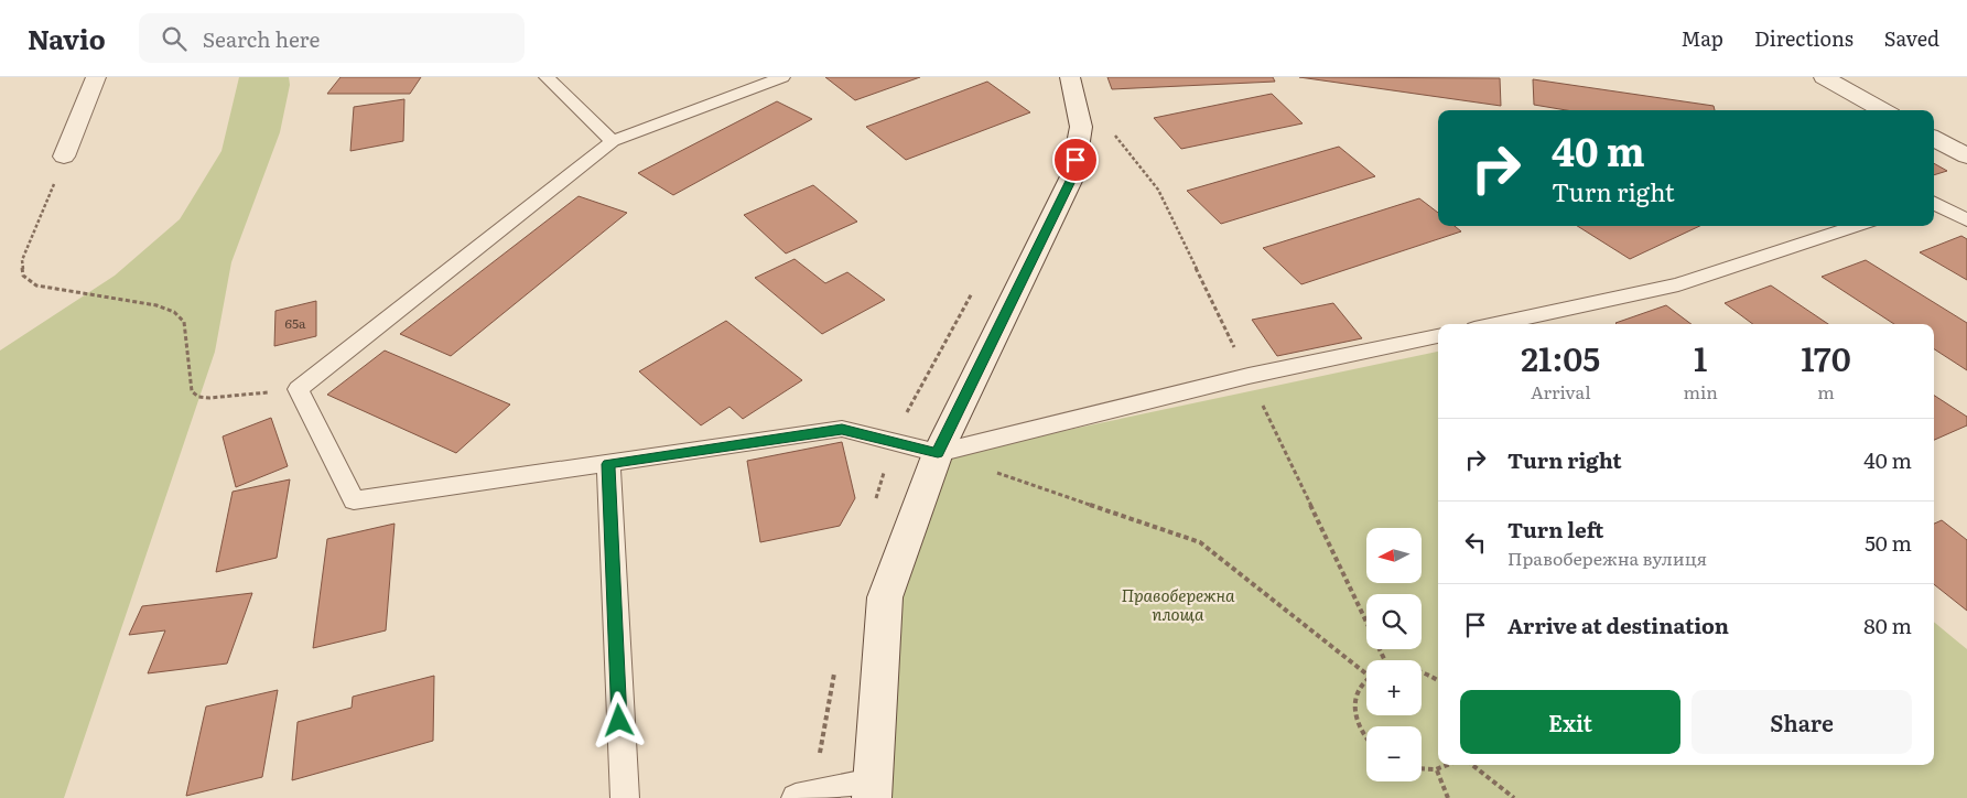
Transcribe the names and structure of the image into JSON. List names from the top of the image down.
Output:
{
  "parks": ["Правобережна площа"],
  "house_numbers": ["65а"],
  "north": "left",
  "page": {
    "header": "Navio",
    "search": "Search here",
    "nav": ["Map", "Directions", "Saved"],
    "turn": ["40 m", "Turn right"],
    "eta": [
      "21:05",
      "Arrival",
      "1",
      "min",
      "170",
      "m"
    ],
    "list": [
      {
        "name": "Turn right",
        "value": "40 m"
      },
      {
        "name": "Turn left",
        "note": "Правобережна вулиця",
        "value": "50 m"
      },
      {
        "name": "Arrive at destination",
        "value": "80 m"
      }
    ],
    "map_buttons": ["+", "−"],
    "buttons": ["Exit", "Share"]
  }
}
